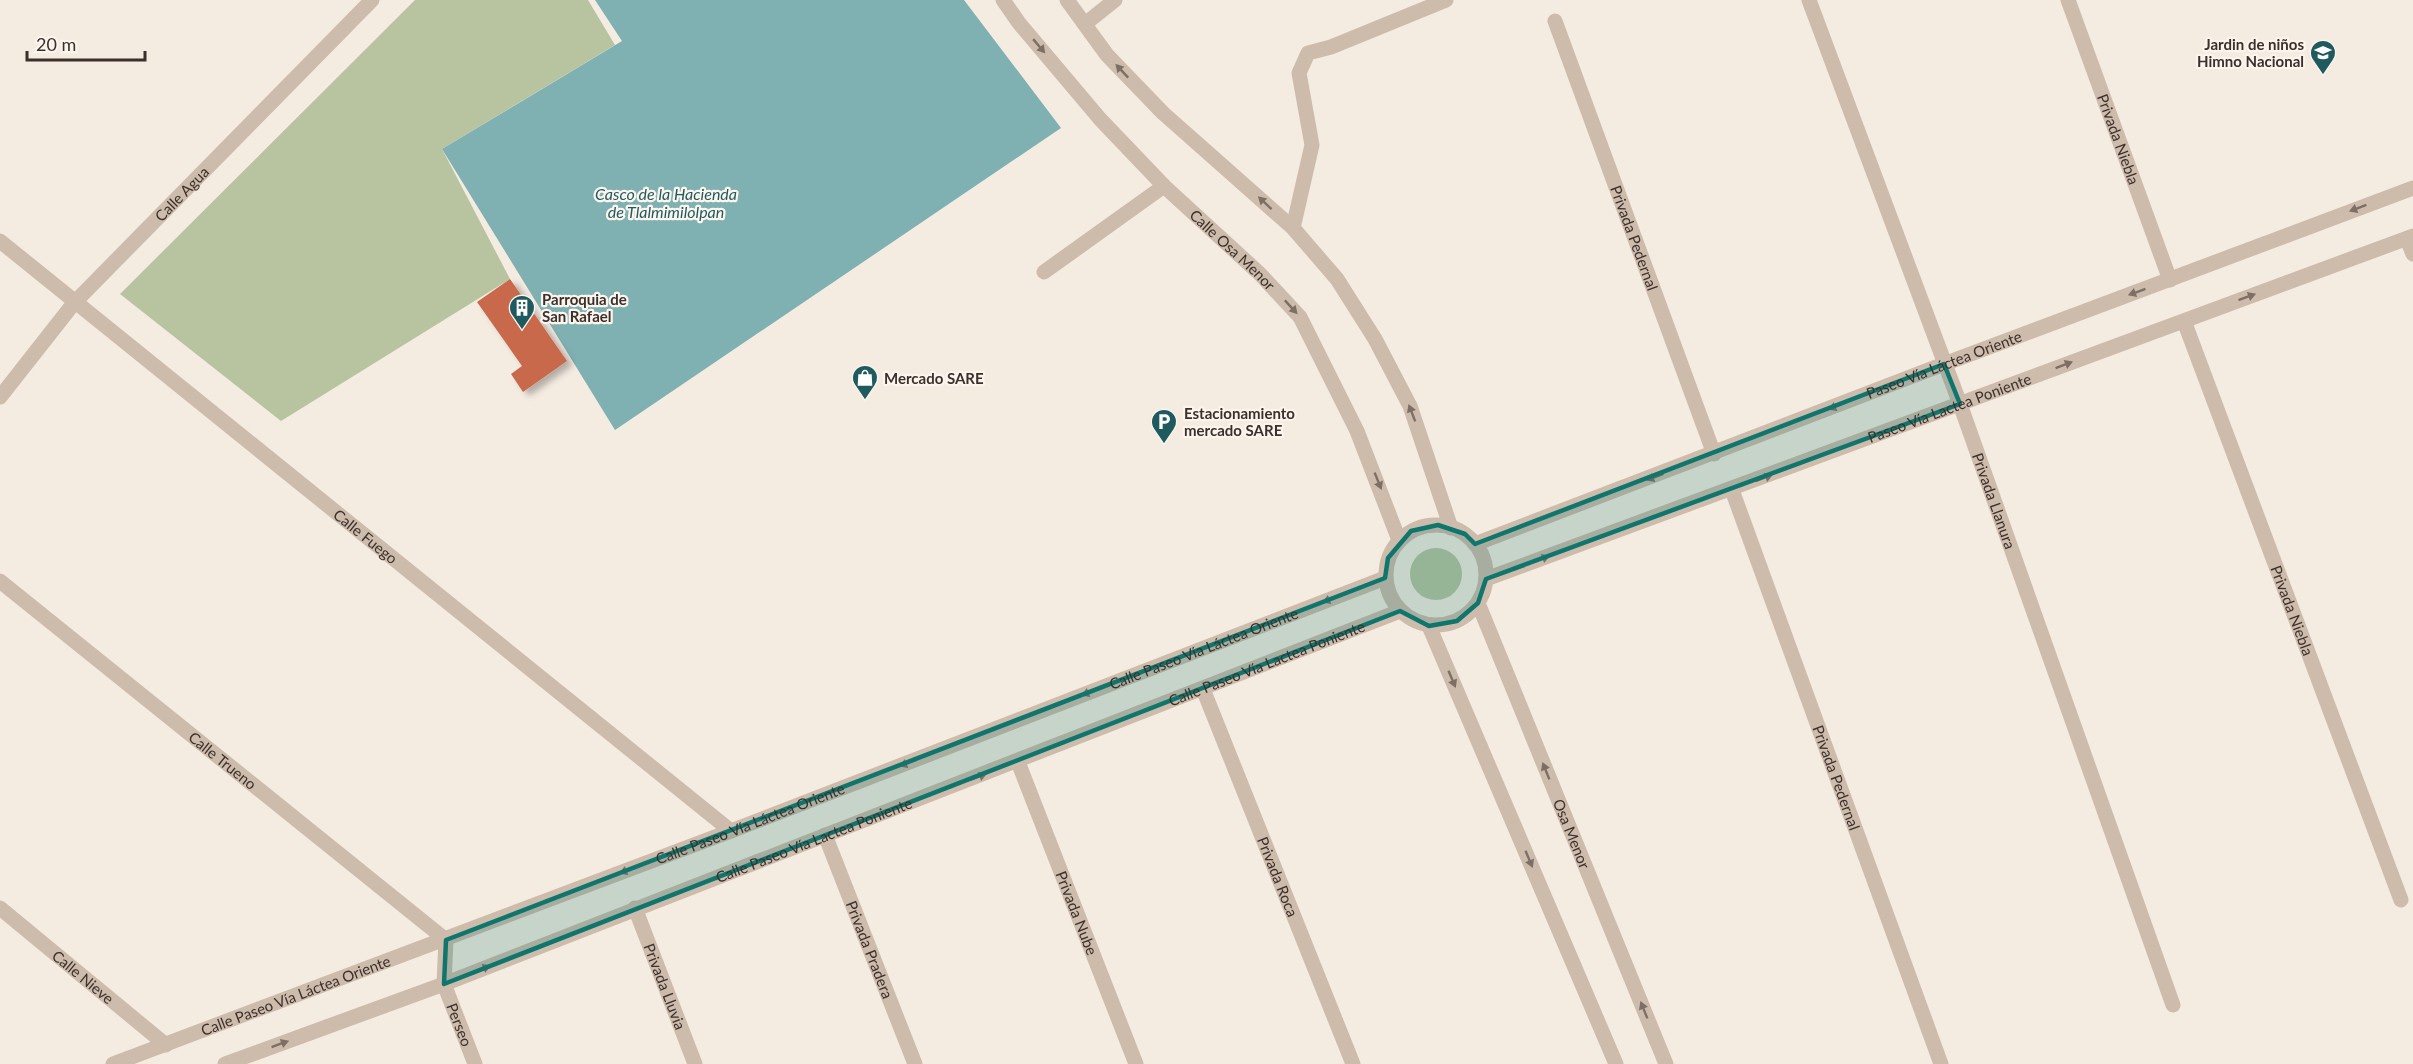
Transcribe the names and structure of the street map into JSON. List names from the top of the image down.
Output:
{
  "streets": {
    "street": [
      "Privada Niebla",
      "Calle Agua",
      "Privada Pedernal",
      "Calle Osa Menor",
      "Paseo Vía Láctea Oriente",
      "Paseo Vía Lactea Poniente",
      "Privada Llanura",
      "Calle Fuego",
      "Calle Paseo Vía Láctea Oriente",
      "Calle Paseo Vía Lactea Poniente",
      "Calle Trueno",
      "Osa Menor",
      "Privada Roca",
      "Privada Nube",
      "Privada Pradera",
      "Calle Nieve",
      "Privada Lluvia",
      "Perseo"
    ]
  },
  "crossings": [
    ["Privada Niebla", "Paseo Vía Láctea Oriente"],
    ["Privada Niebla", "Paseo Vía Lactea Poniente"],
    ["Calle Agua", "Calle Fuego"],
    ["Privada Pedernal", "Paseo Vía Láctea Oriente"],
    ["Privada Pedernal", "Paseo Vía Lactea Poniente"],
    ["Calle Osa Menor", "Paseo Vía Láctea Oriente"],
    ["Calle Osa Menor", "Paseo Vía Lactea Poniente"],
    ["Calle Osa Menor", "Calle Paseo Vía Láctea Oriente"],
    ["Calle Osa Menor", "Calle Paseo Vía Lactea Poniente"],
    ["Calle Osa Menor", "Osa Menor"],
    ["Paseo Vía Láctea Oriente", "Paseo Vía Lactea Poniente"],
    ["Paseo Vía Láctea Oriente", "Privada Llanura"],
    ["Paseo Vía Láctea Oriente", "Calle Paseo Vía Láctea Oriente"],
    ["Paseo Vía Láctea Oriente", "Calle Paseo Vía Lactea Poniente"],
    ["Paseo Vía Láctea Oriente", "Osa Menor"],
    ["Paseo Vía Lactea Poniente", "Privada Llanura"],
    ["Paseo Vía Lactea Poniente", "Calle Paseo Vía Láctea Oriente"],
    ["Paseo Vía Lactea Poniente", "Calle Paseo Vía Lactea Poniente"],
    ["Paseo Vía Lactea Poniente", "Osa Menor"],
    ["Calle Fuego", "Calle Paseo Vía Láctea Oriente"],
    ["Calle Paseo Vía Láctea Oriente", "Calle Paseo Vía Lactea Poniente"],
    ["Calle Paseo Vía Láctea Oriente", "Calle Trueno"],
    ["Calle Paseo Vía Láctea Oriente", "Osa Menor"],
    ["Calle Paseo Vía Láctea Oriente", "Calle Nieve"],
    ["Calle Paseo Vía Lactea Poniente", "Osa Menor"],
    ["Calle Paseo Vía Lactea Poniente", "Privada Roca"],
    ["Calle Paseo Vía Lactea Poniente", "Privada Nube"],
    ["Calle Paseo Vía Lactea Poniente", "Privada Pradera"],
    ["Calle Paseo Vía Lactea Poniente", "Privada Lluvia"],
    ["Calle Paseo Vía Lactea Poniente", "Perseo"]
  ],
  "one_way": [
    "Paseo Vía Láctea Oriente",
    "Paseo Vía Lactea Poniente",
    "Calle Paseo Vía Láctea Oriente",
    "Calle Paseo Vía Lactea Poniente"
  ],
  "water": ["Casco de la Hacienda de Tlalmimilolpan"],
  "places": {
    "school or university": ["Jardin de niños Himno Nacional"],
    "building": ["Parroquia de San Rafael"],
    "shop": ["Mercado SARE"],
    "parking": ["Estacionamiento mercado SARE"]
  },
  "scale_bar": "20 m"
}
